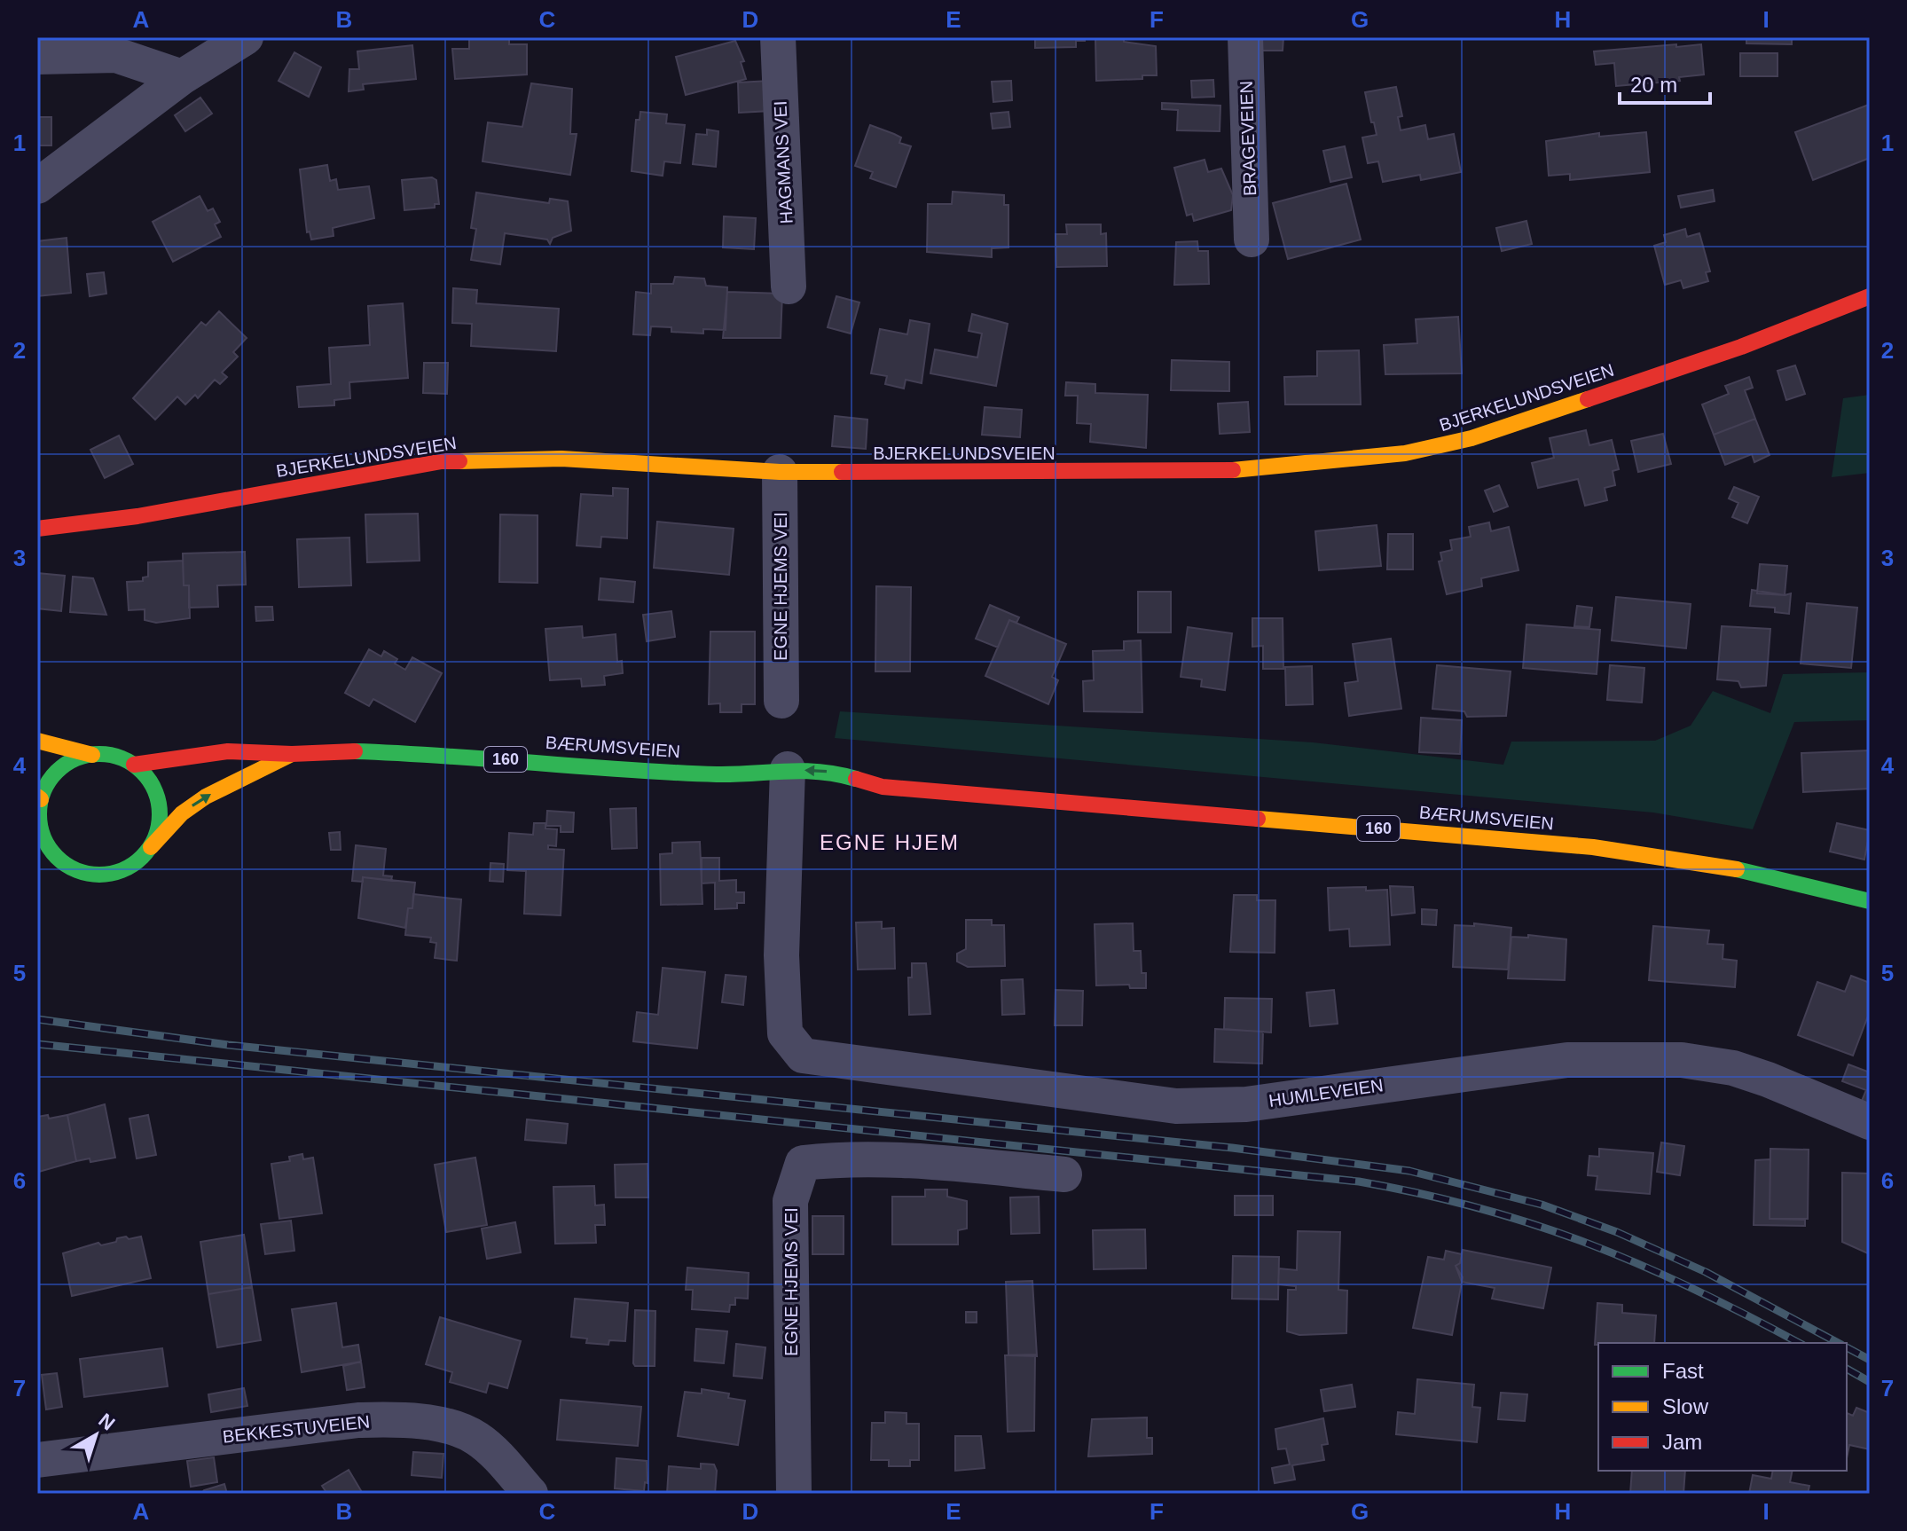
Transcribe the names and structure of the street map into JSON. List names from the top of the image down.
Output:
{
  "streets": {
    "main road": ["BJERKELUNDSVEIEN", "BÆRUMSVEIEN", "160"],
    "street": [
      "BRAGEVEIEN",
      "HAGMANS VEI",
      "EGNE HJEMS VEI",
      "HUMLEVEIEN",
      "BEKKESTUVEIEN"
    ]
  },
  "crossings": [
    ["BJERKELUNDSVEIEN", "EGNE HJEMS VEI"],
    ["BÆRUMSVEIEN", "160"],
    ["BÆRUMSVEIEN", "HUMLEVEIEN"]
  ],
  "districts": ["EGNE HJEM"],
  "legend": ["Fast", "Slow", "Jam"],
  "scale_bar": "20 m",
  "north": "top right",
  "grid": {
    "columns": [
      "A",
      "B",
      "C",
      "D",
      "E",
      "F",
      "G",
      "H",
      "I"
    ],
    "rows": [
      "1",
      "2",
      "3",
      "4",
      "5",
      "6",
      "7"
    ]
  }
}
